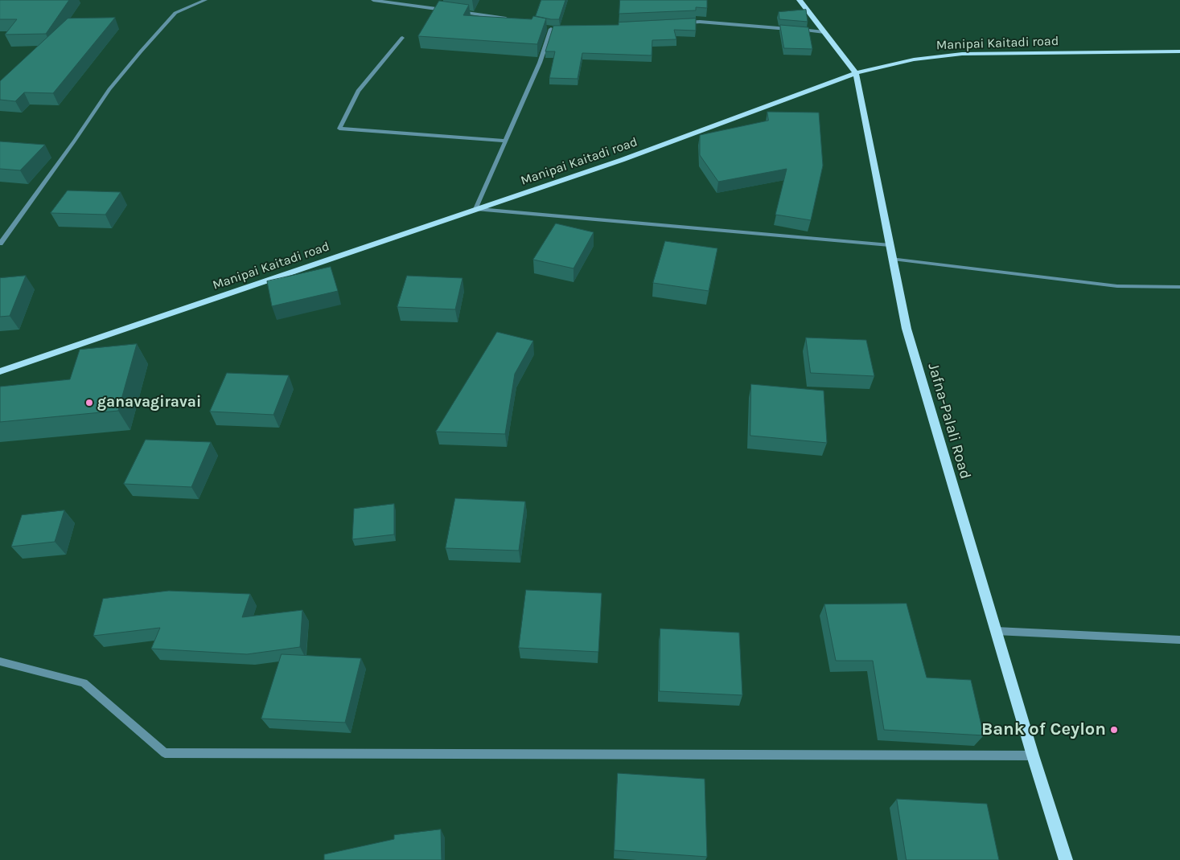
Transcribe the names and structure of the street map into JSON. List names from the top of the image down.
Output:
{
  "streets": {
    "main road": ["Manipai Kaitadi road", "Jafna-Palali Road"]
  },
  "crossings": [
    ["Manipai Kaitadi road", "Jafna-Palali Road"]
  ],
  "places": ["ganavagiravai", "Bank of Ceylon"]
}
